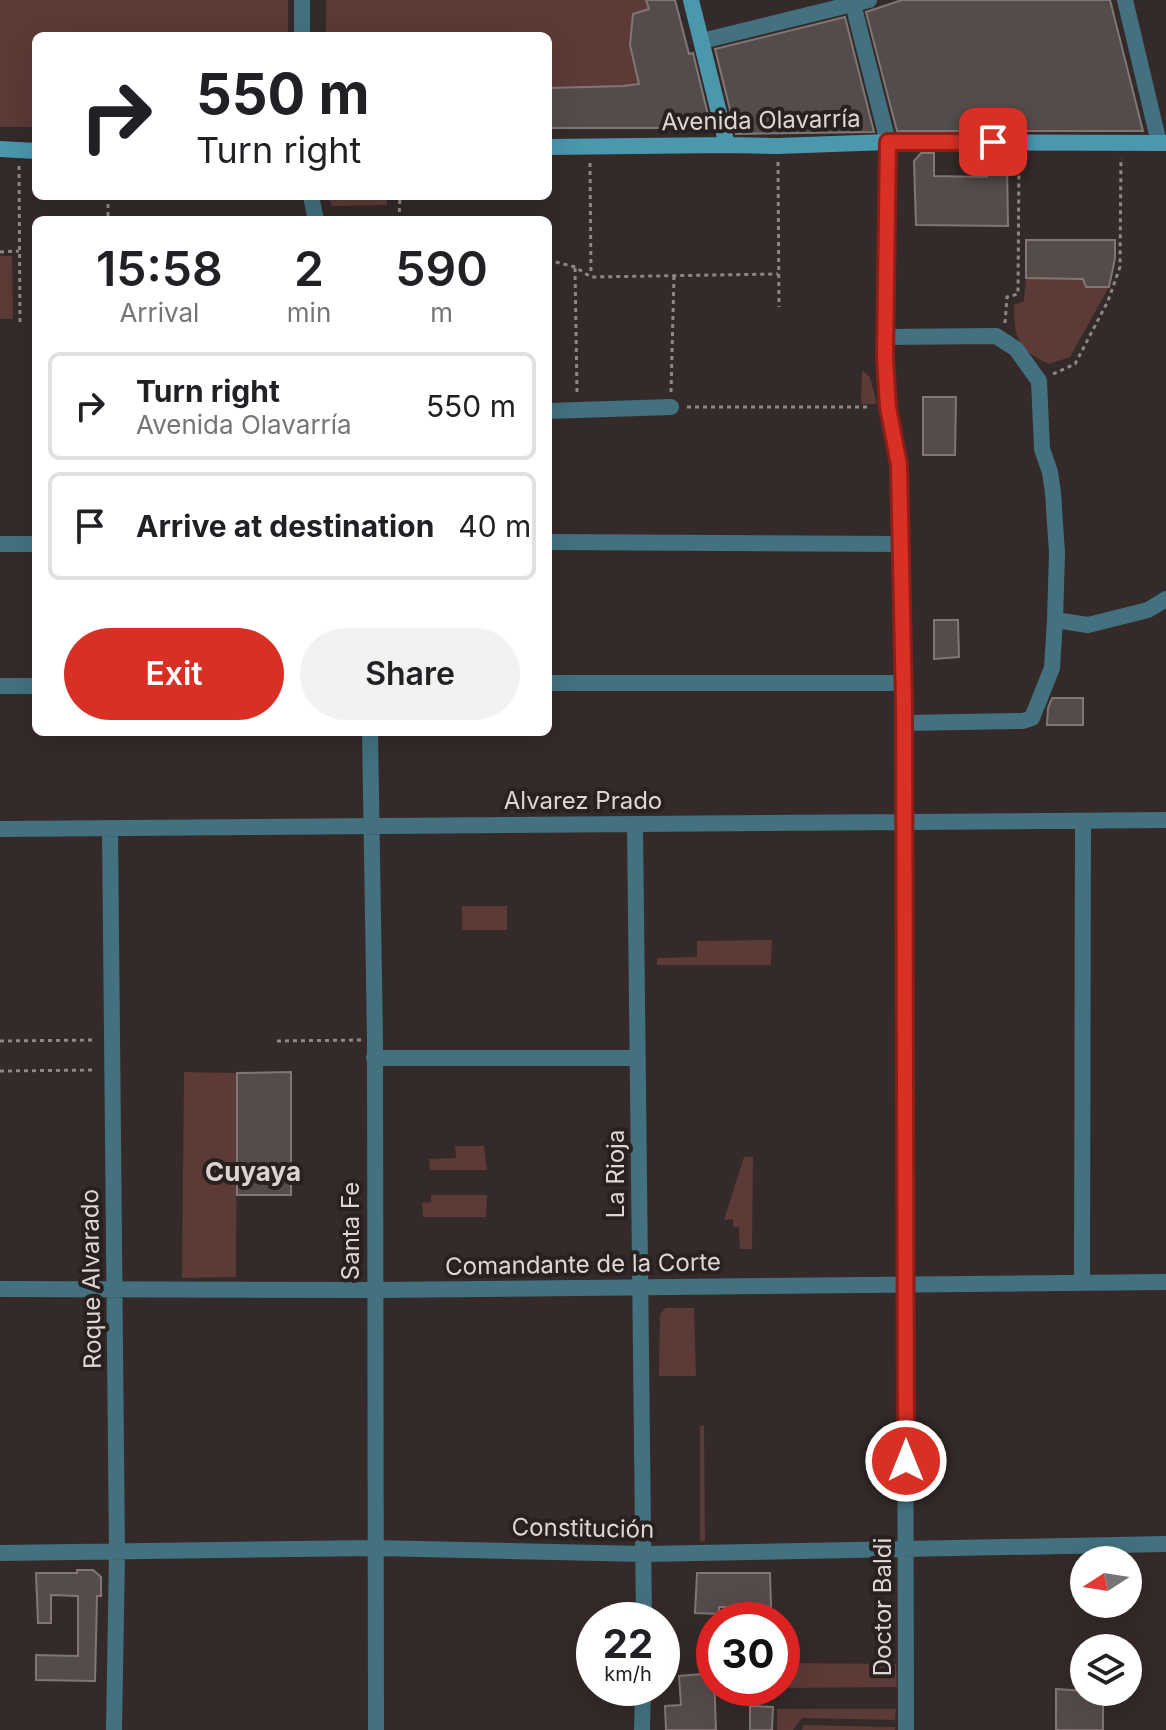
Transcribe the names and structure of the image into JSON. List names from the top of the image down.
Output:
{
  "streets": {
    "street": [
      "Avenida Olavarría",
      "Alvarez Prado",
      "La Rioja",
      "Santa Fe",
      "Comandante de la Corte",
      "Roque Alvarado",
      "Constitución",
      "Doctor Baldi"
    ]
  },
  "crossings": [
    ["Avenida Olavarría", "Doctor Baldi"],
    ["Alvarez Prado", "La Rioja"],
    ["Alvarez Prado", "Santa Fe"],
    ["Alvarez Prado", "Roque Alvarado"],
    ["Alvarez Prado", "Doctor Baldi"],
    ["La Rioja", "Comandante de la Corte"],
    ["La Rioja", "Constitución"],
    ["Santa Fe", "Comandante de la Corte"],
    ["Santa Fe", "Constitución"],
    ["Comandante de la Corte", "Roque Alvarado"],
    ["Comandante de la Corte", "Doctor Baldi"],
    ["Roque Alvarado", "Constitución"],
    ["Constitución", "Doctor Baldi"]
  ],
  "districts": ["Cuyaya"],
  "north": "left",
  "page": {
    "turn": ["550 m", "Turn right"],
    "eta": [
      "15:58",
      "Arrival",
      "2",
      "min",
      "590",
      "m"
    ],
    "list": [
      {
        "name": "Turn right",
        "note": "Avenida Olavarría",
        "value": "550 m"
      },
      {
        "name": "Arrive at destination",
        "value": "40 m"
      }
    ],
    "buttons": ["Exit", "Share"],
    "speed": "22 km/h",
    "limit": "30"
  }
}
